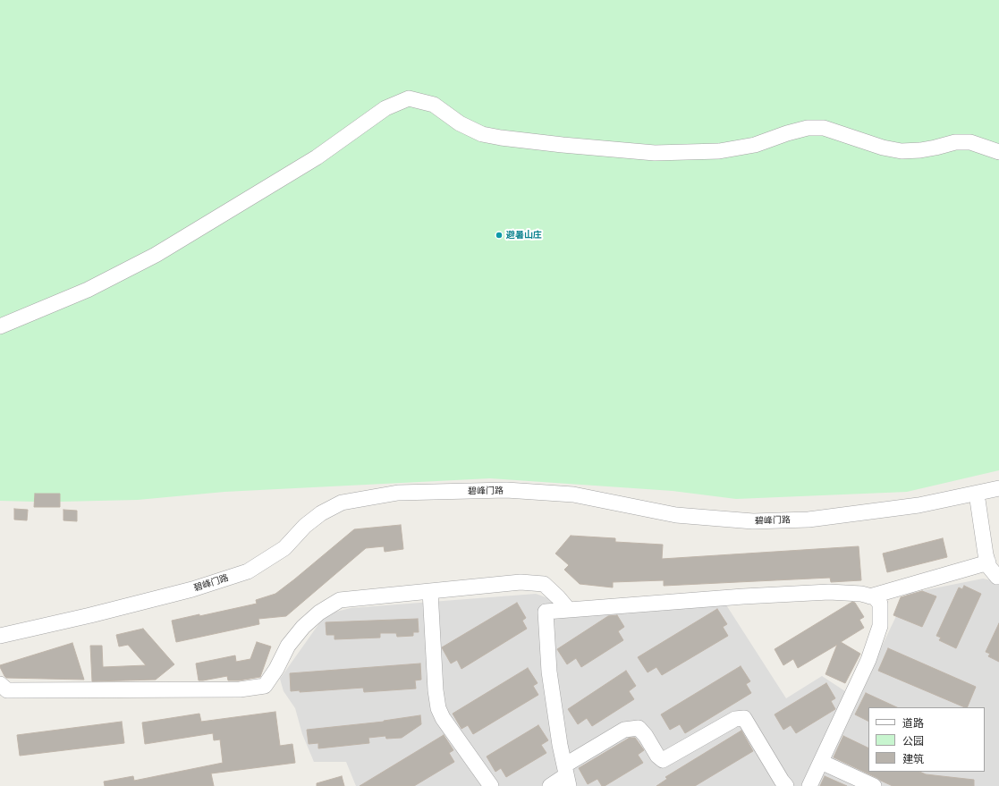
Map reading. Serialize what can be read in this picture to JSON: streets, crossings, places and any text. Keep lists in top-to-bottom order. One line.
{"streets":{"street":["碧峰门路"]},"places":["避暑山庄"],"legend":["道路","公园","建筑"]}
